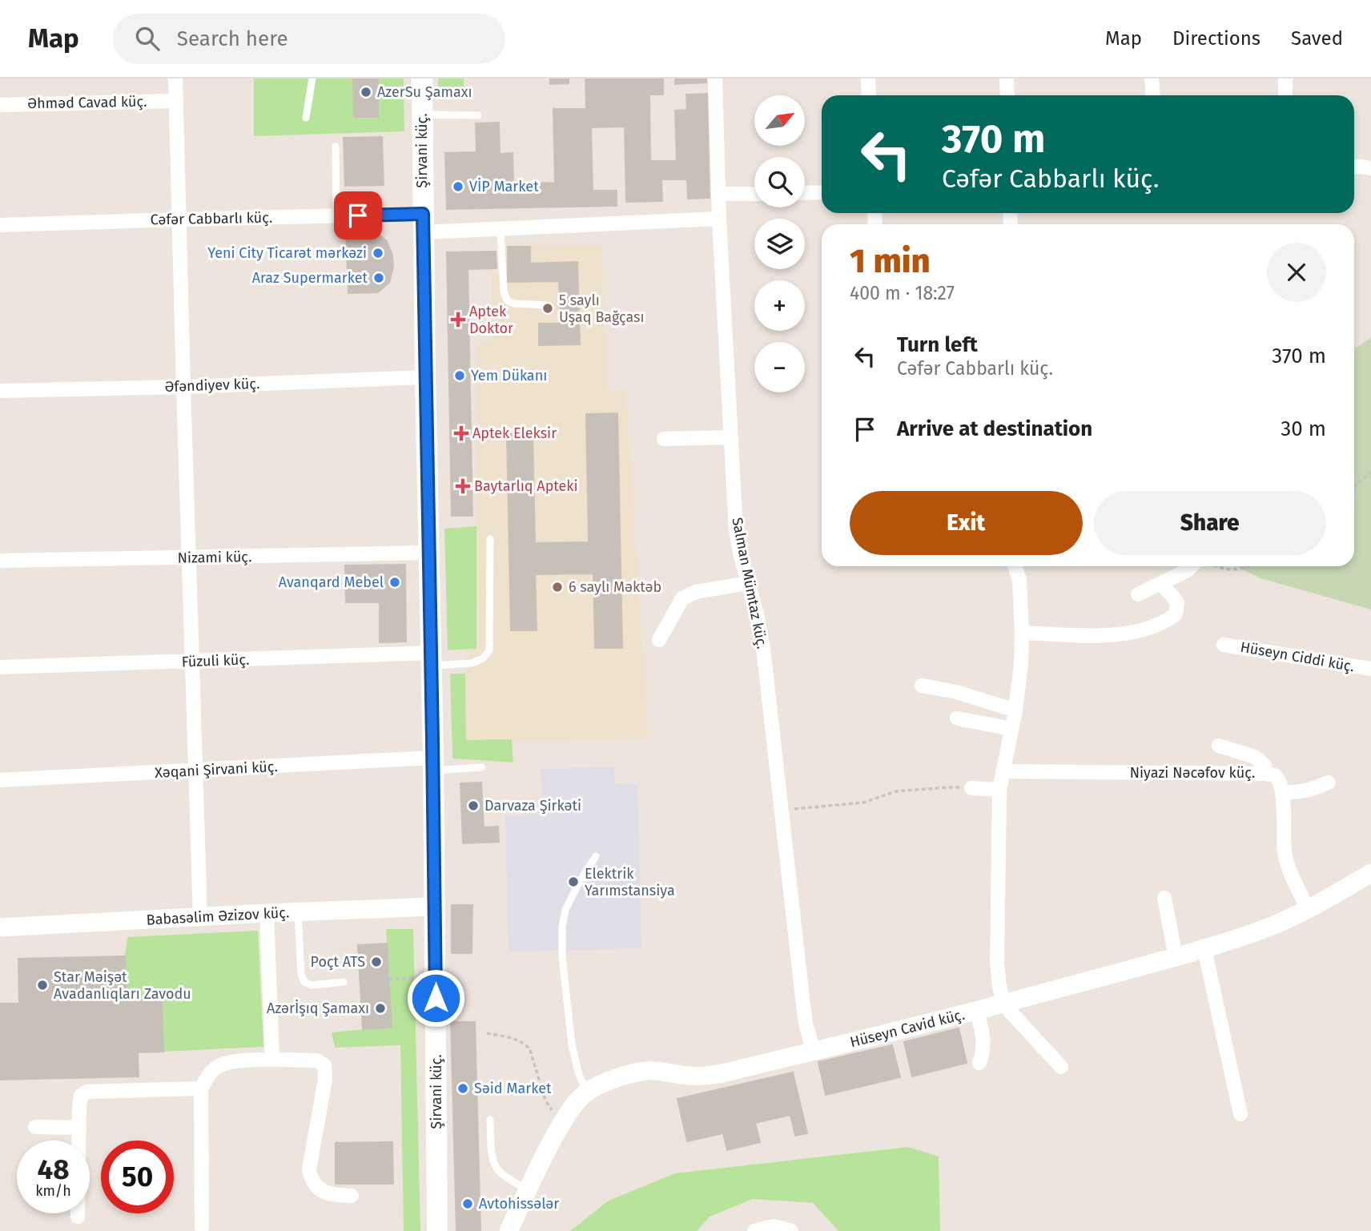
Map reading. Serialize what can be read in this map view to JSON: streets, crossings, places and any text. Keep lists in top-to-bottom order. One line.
{"streets":{"main road":["Şirvani küç."],"street":["Əhməd Cavad küç.","Cəfər Cabbarlı küç.","Əfəndiyev küç.","Nizami küç.","Salman Mümtaz küç.","Hüseyn Ciddi küç.","Füzuli küç.","Xəqani Şirvani küç.","Niyazi Nəcəfov küç.","Babasəlim Əzizov küç.","Hüseyn Cavid küç."]},"crossings":[["Şirvani küç.","Cəfər Cabbarlı küç."],["Şirvani küç.","Əfəndiyev küç."],["Şirvani küç.","Nizami küç."],["Şirvani küç.","Füzuli küç."],["Şirvani küç.","Xəqani Şirvani küç."],["Şirvani küç.","Babasəlim Əzizov küç."],["Cəfər Cabbarlı küç.","Salman Mümtaz küç."],["Salman Mümtaz küç.","Hüseyn Cavid küç."]],"places":{"other":["AzerSu Şamaxı","VİP Market","Yeni City Ticarət mərkəzi","Araz Supermarket","5 saylı Uşaq Bağçası","Yem Dükanı","Avanqard Mebel","6 saylı Məktəb","Darvaza Şirkəti","Elektrik Yarımstansiya","Poçt ATS","Star Məişət Avadanlıqları Zavodu","Azərİşıq Şamaxı","Səid Market","Avtohissələr"],"health":["Aptek Doktor","Aptek Eleksir","Baytarlıq Apteki"]},"north":"top right","page":{"header":"Map","search":"Search here","nav":["Map","Directions","Saved"],"map_buttons":["+","−"],"turn":["370 m","Cəfər Cabbarlı küç."],"heading":["1 min","400 m · 18:27"],"list":[{"name":"Turn left","note":"Cəfər Cabbarlı küç.","value":"370 m"},{"name":"Arrive at destination","value":"30 m"}],"buttons":["Exit","Share"],"speed":"48 km/h","limit":"50"}}
